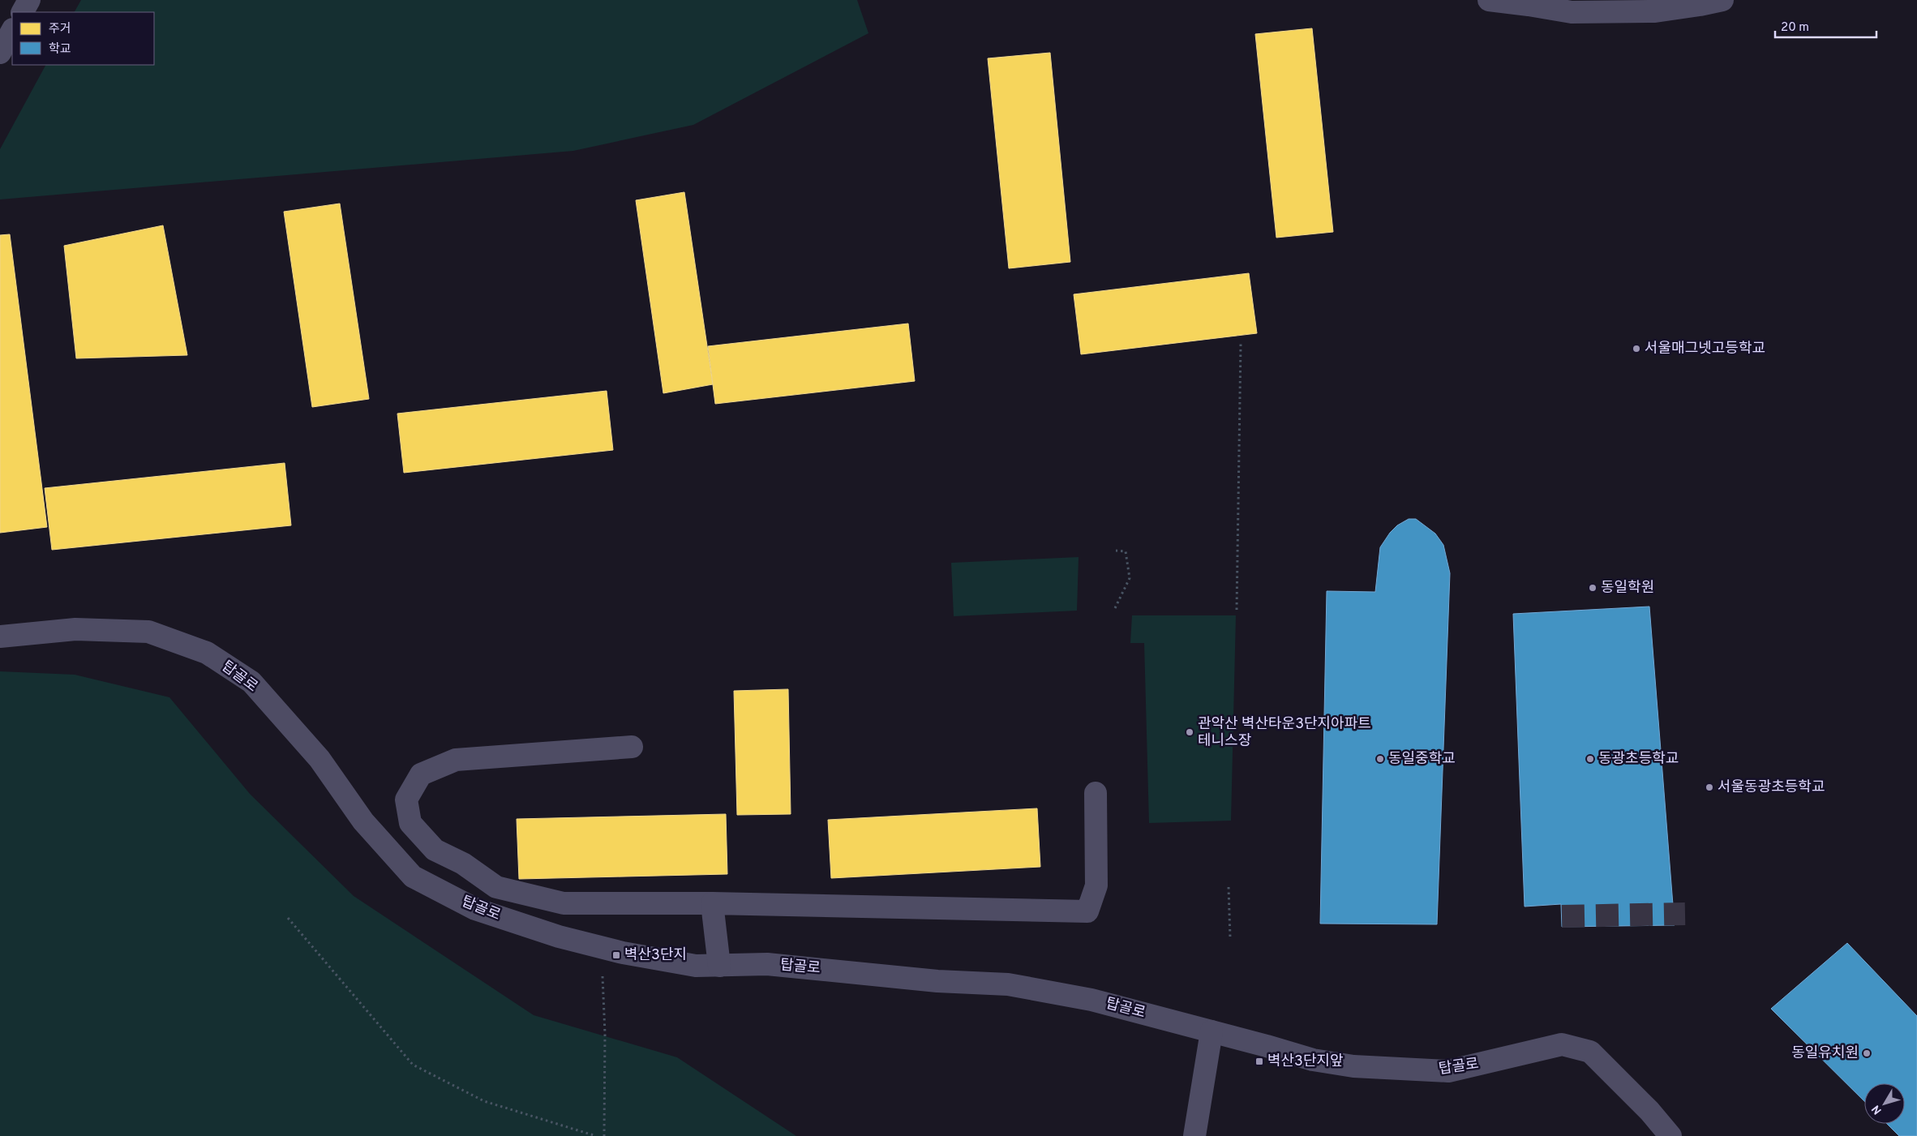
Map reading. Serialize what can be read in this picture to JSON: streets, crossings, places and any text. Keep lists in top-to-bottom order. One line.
{"streets":{"street":["탑골로"]},"places":{"other":["서울매그넷고등학교","동일학원","관악산 벽산타운3단지아파트 테니스장","동일중학교","동광초등학교","서울동광초등학교","동일유치원"],"transit":["벽산3단지","벽산3단지앞"]},"legend":["주거","학교"],"scale_bar":"20 m","north":"bottom left"}
